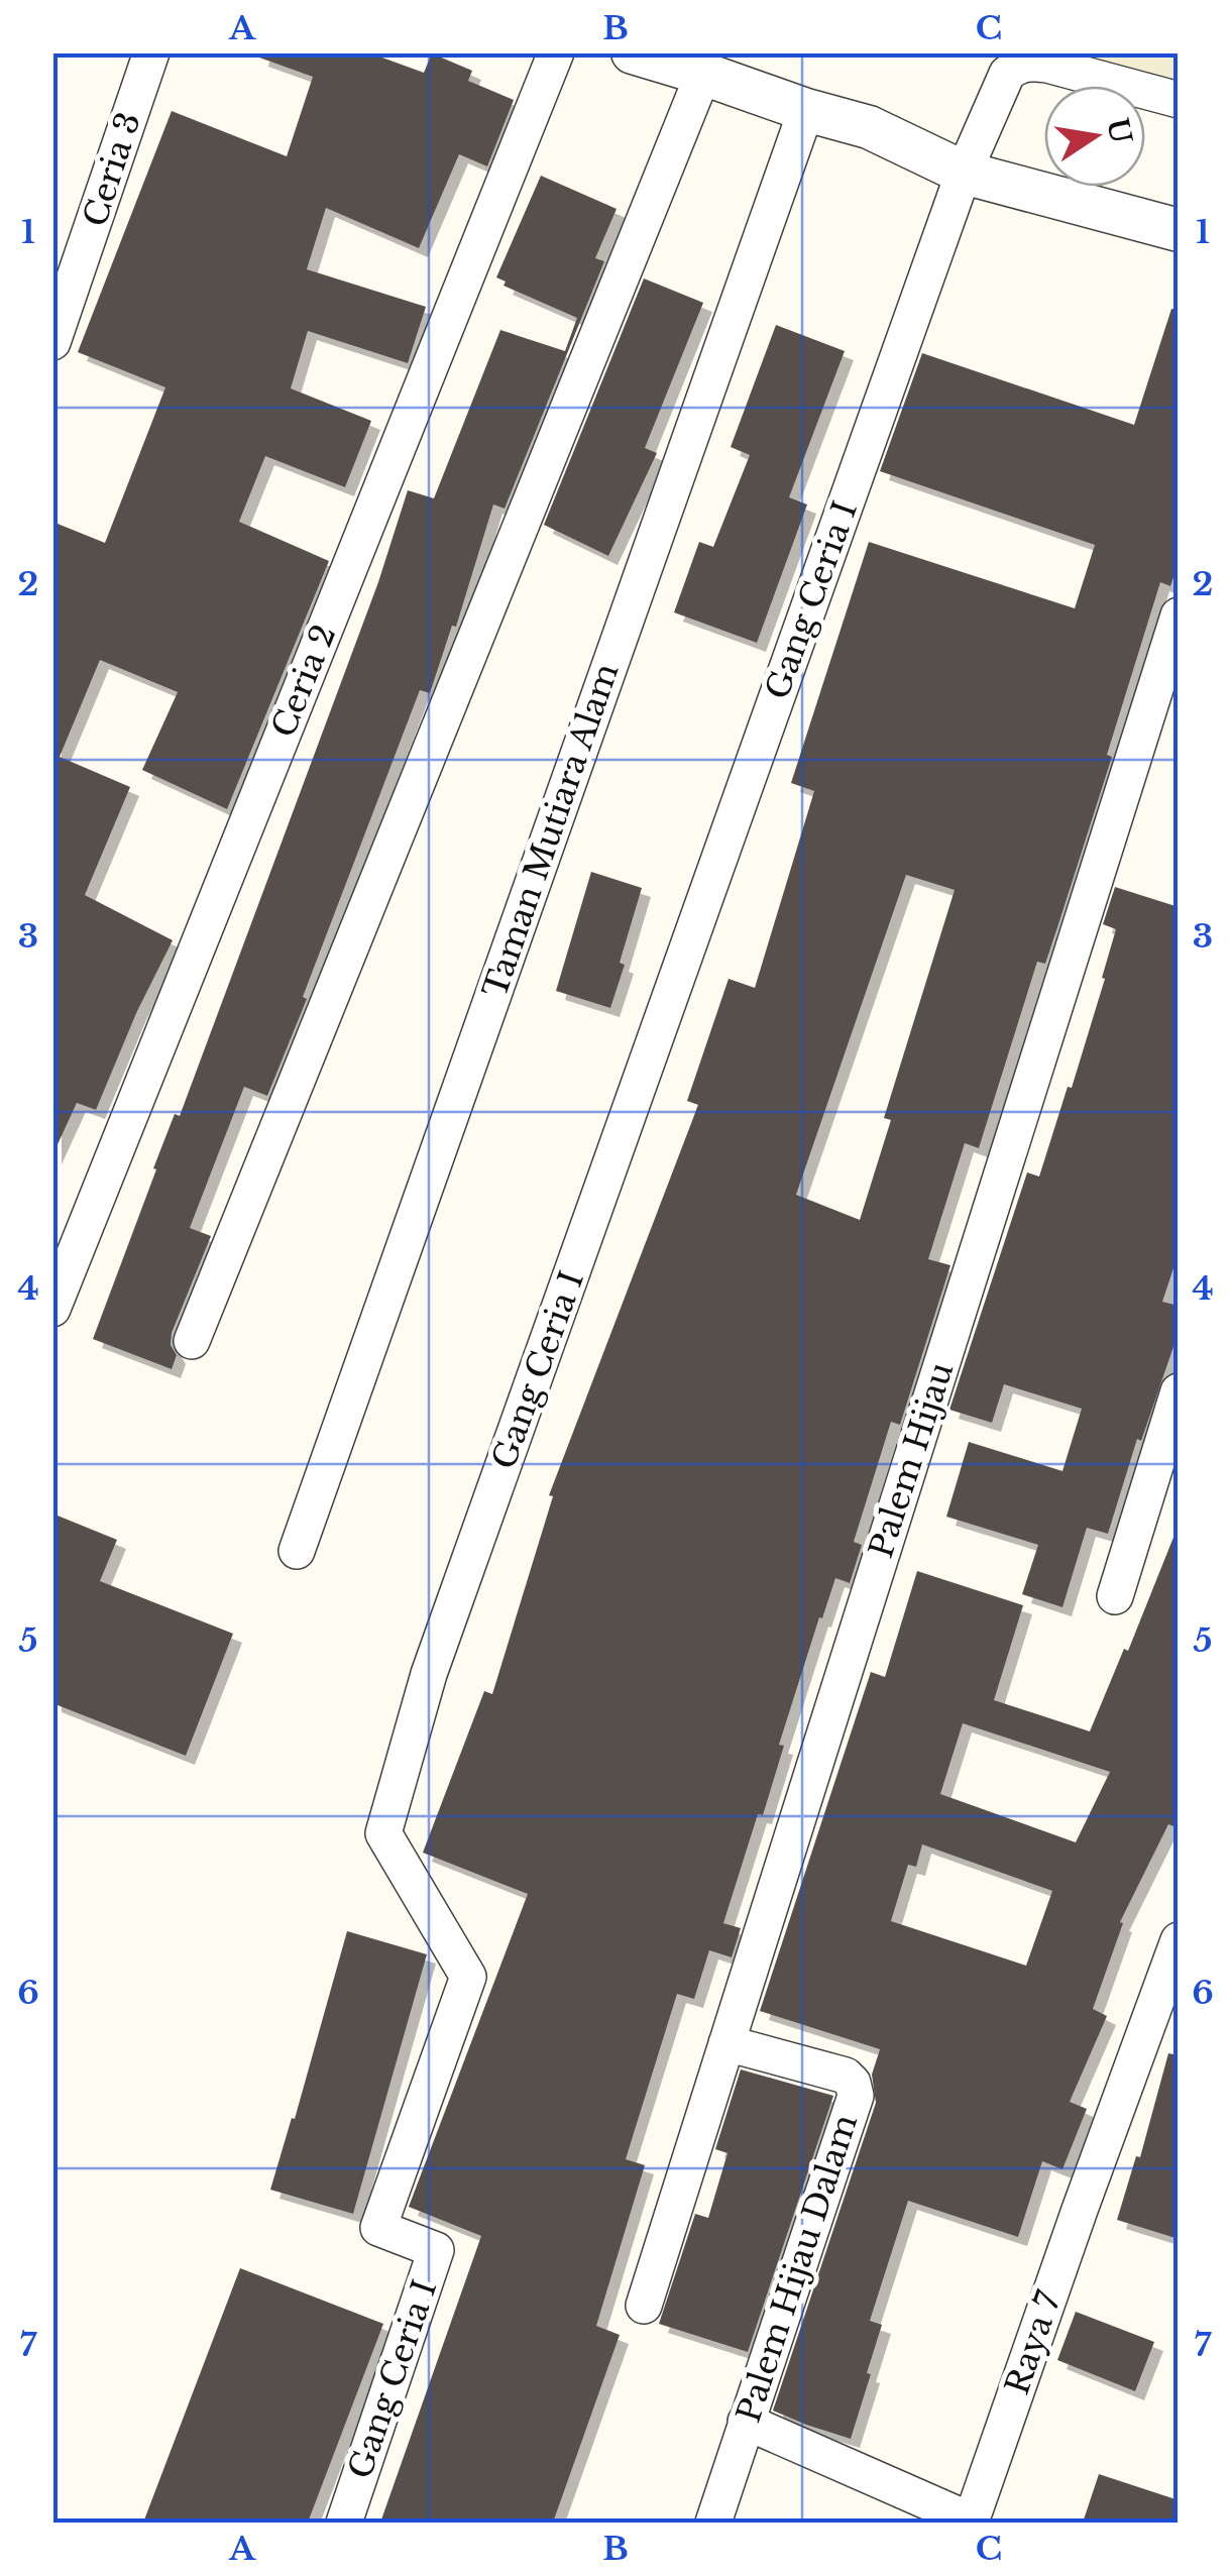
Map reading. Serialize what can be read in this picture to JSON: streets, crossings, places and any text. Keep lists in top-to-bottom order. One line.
{"streets":{"street":["Ceria 3","Gang Ceria I","Ceria 2","Taman Mutiara Alam","Palem Hijau","Palem Hijau Dalam","Raya 7"]},"crossings":[["Palem Hijau","Palem Hijau Dalam"],["Palem Hijau Dalam","Raya 7"]],"north":"right","grid":{"columns":["A","B","C"],"rows":["1","2","3","4","5","6","7"]}}
